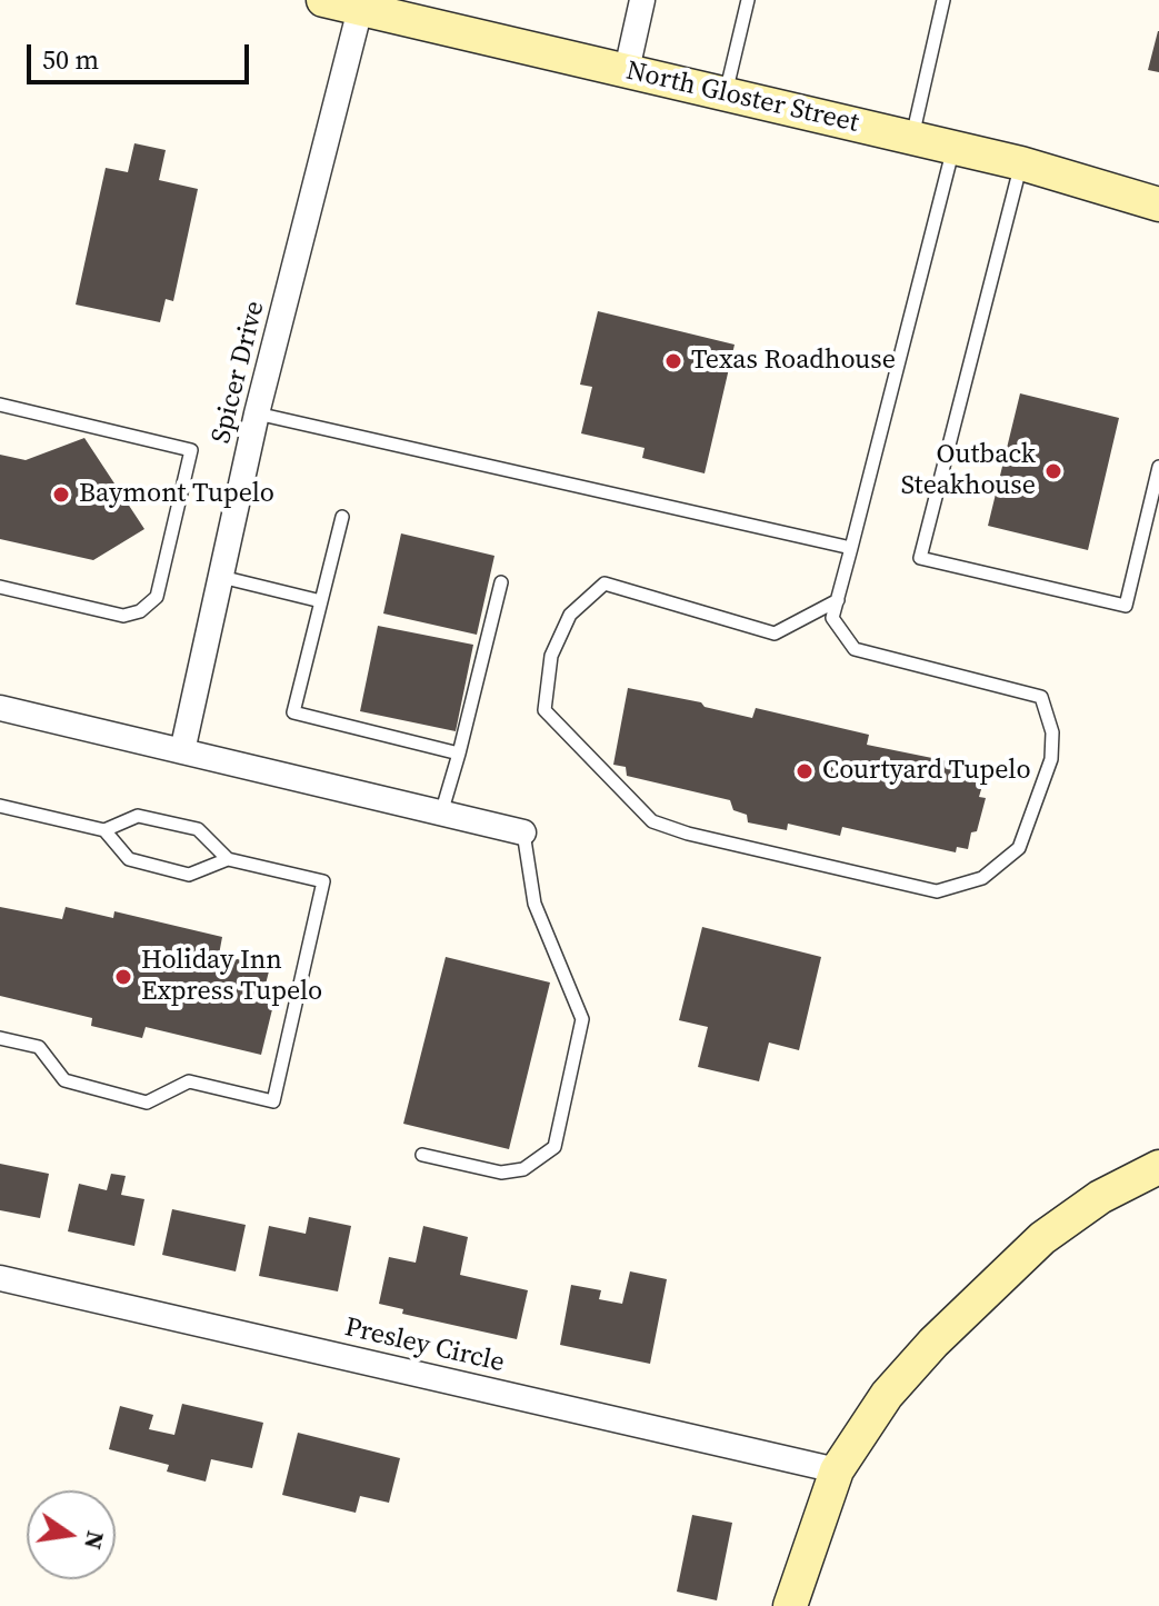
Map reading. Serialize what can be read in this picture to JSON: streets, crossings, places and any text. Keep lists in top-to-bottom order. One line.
{"streets":{"main road":["North Gloster Street"],"street":["Spicer Drive","Presley Circle"]},"crossings":[["North Gloster Street","Spicer Drive"]],"places":["Texas Roadhouse","Outback Steakhouse","Baymont Tupelo","Courtyard Tupelo","Holiday Inn Express Tupelo"],"scale_bar":"50 m","north":"right"}
